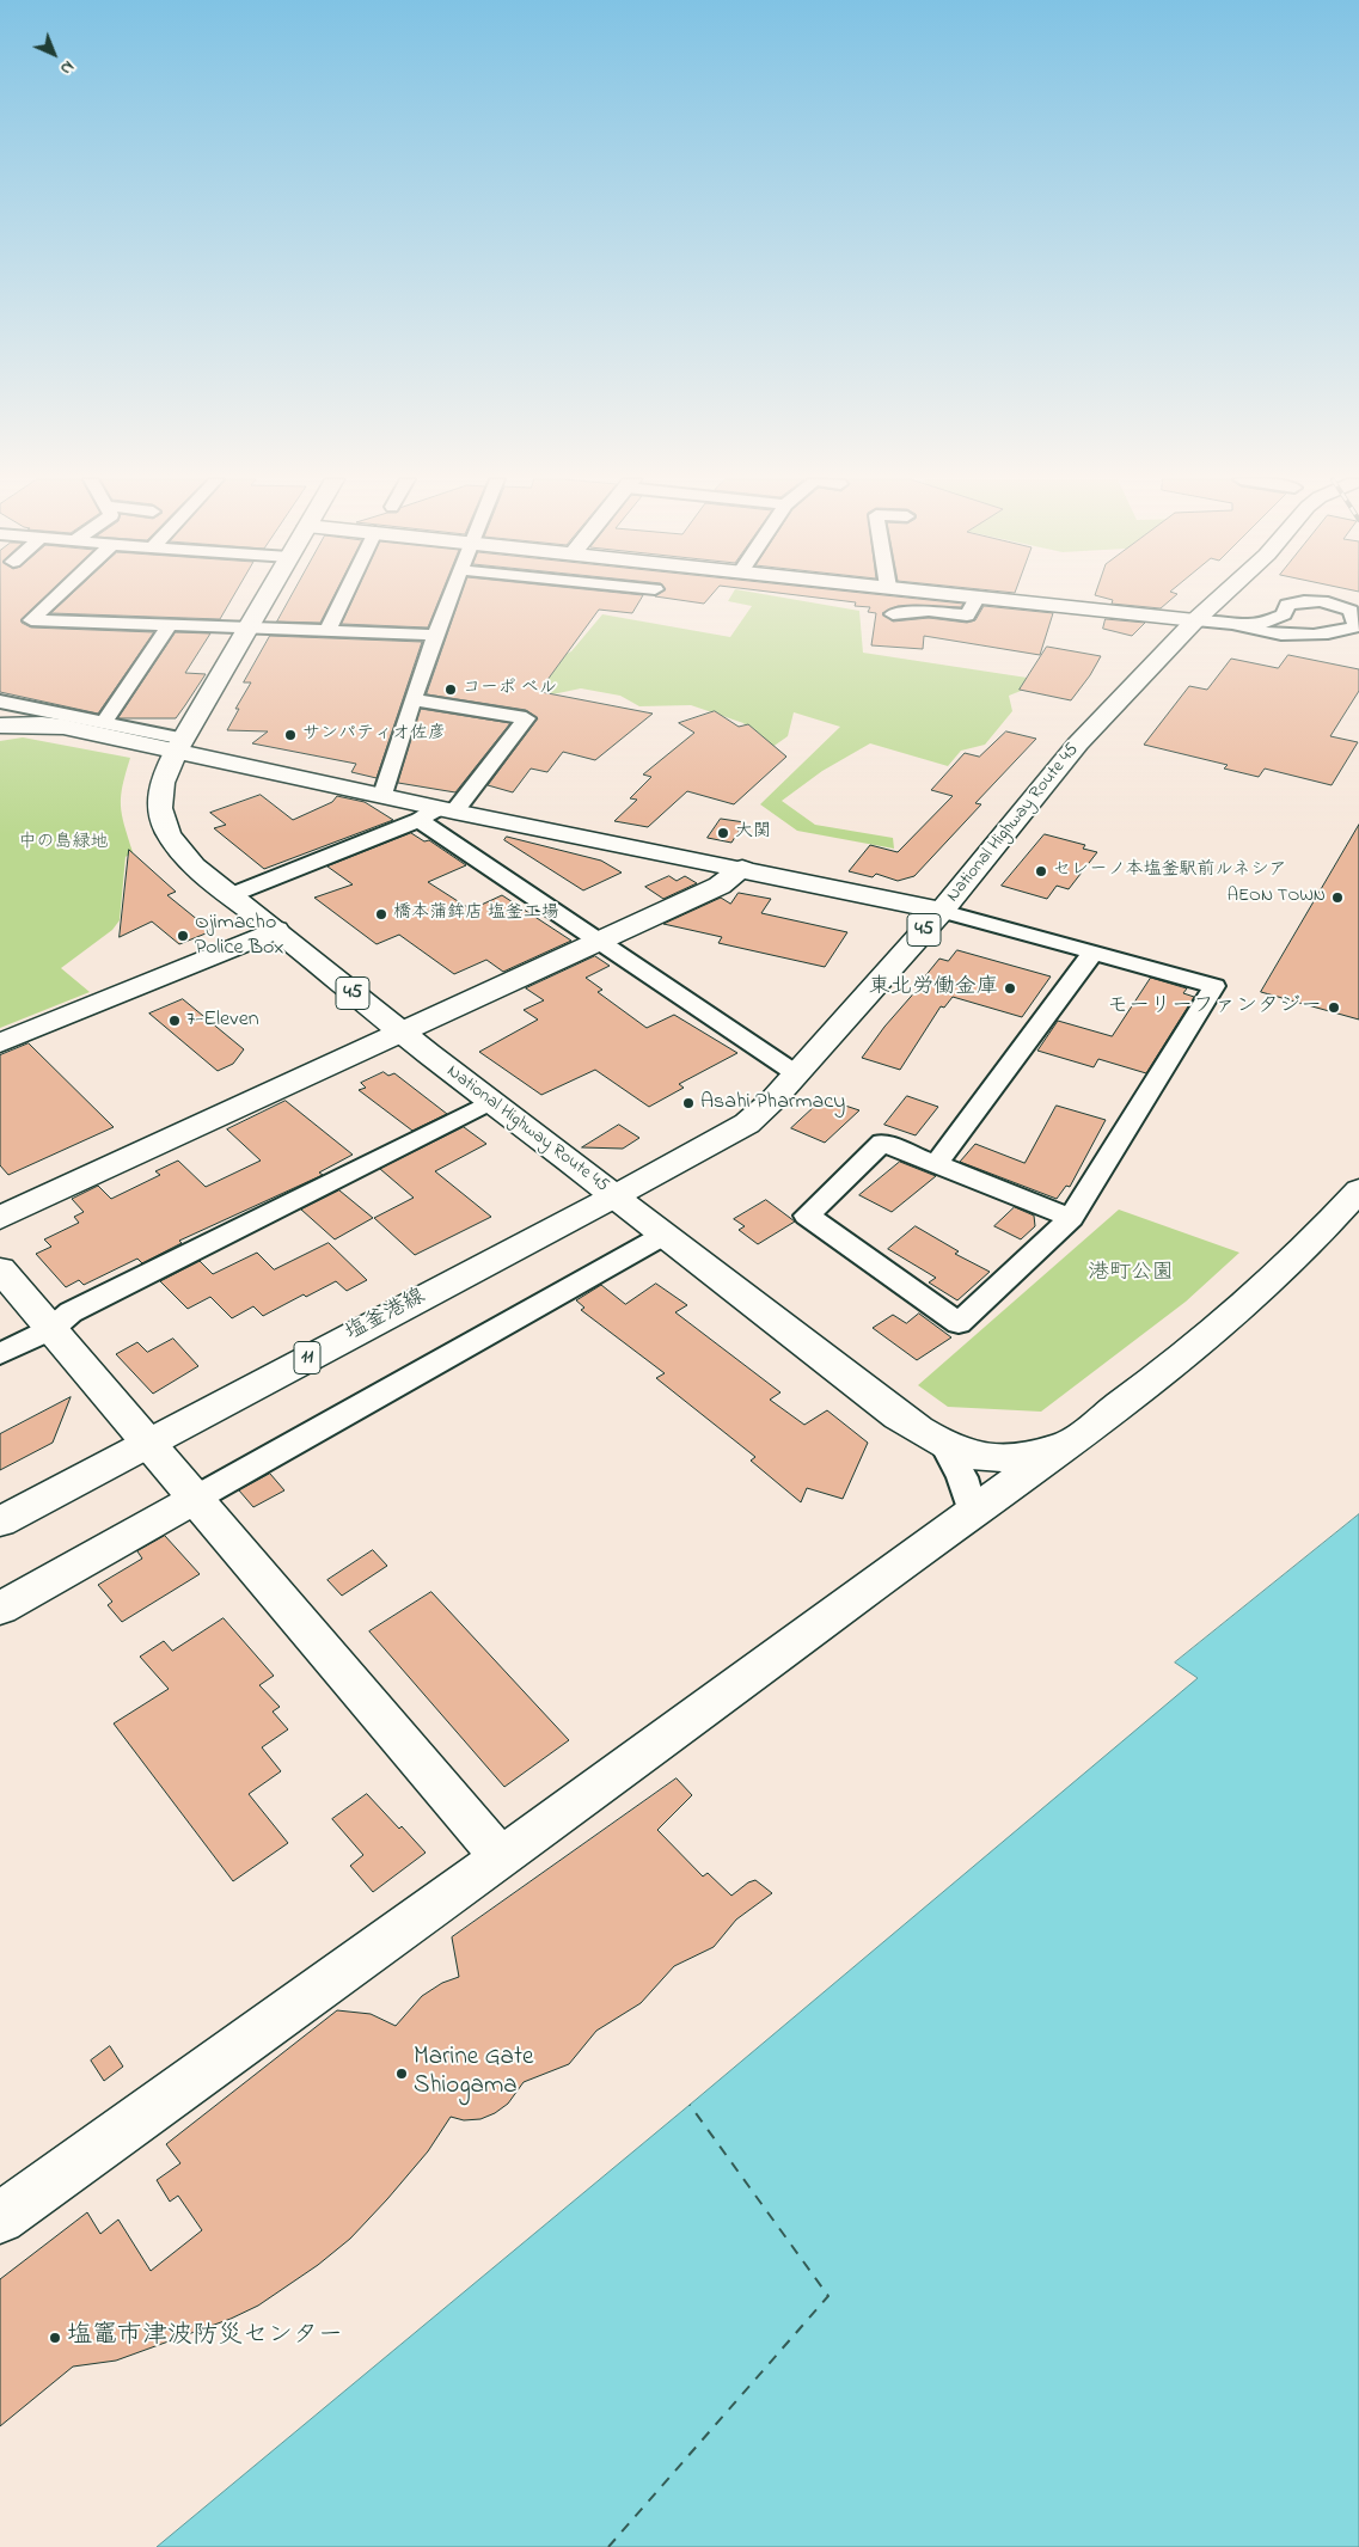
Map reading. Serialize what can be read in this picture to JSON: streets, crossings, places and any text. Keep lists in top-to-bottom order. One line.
{"streets":{"main road":["National Highway Route 45","45","塩釜港線","11"]},"crossings":[["National Highway Route 45","塩釜港線"]],"parks":["中の島緑地","港町公園"],"places":["コーポ ベル","サンパティオ佐彦","大関","セレーノ本塩釜駅前ルネシア","AEON TOWN","橋本蒲鉾店 塩釜工場","Ojimacho Police Box","東北労働金庫","モーリーファンタジー","7-Eleven","Asahi Pharmacy","Marine Gate Shiogama","塩竈市津波防災センター"],"north":"bottom right"}
